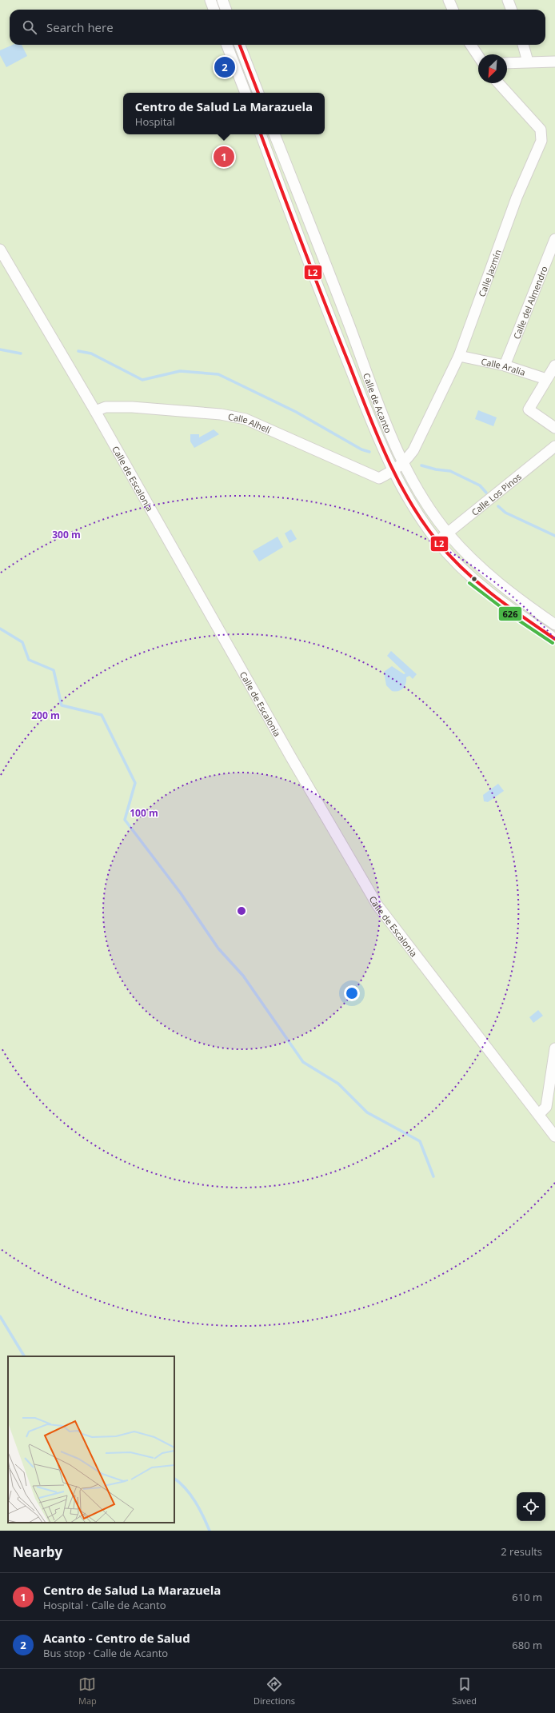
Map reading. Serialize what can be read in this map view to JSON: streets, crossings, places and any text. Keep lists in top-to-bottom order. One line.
{"streets":{"street":["Calle Jazmín","Calle del Almendro","Calle Aralia","Calle de Acanto","Calle Alhelí","Calle de Escalonia","Calle Los Pinos"]},"crossings":[["Calle Jazmín","Calle Aralia"],["Calle Jazmín","Calle de Acanto"],["Calle Jazmín","Calle Alhelí"],["Calle del Almendro","Calle Aralia"],["Calle de Acanto","Calle Alhelí"],["Calle de Acanto","Calle Los Pinos"],["Calle Alhelí","Calle de Escalonia"]],"lines":["transit line L2","transit line 626"],"north":"bottom left","page":{"search":"Search here","pins":["2","1"],"popup":["Centro de Salud La Marazuela","Hospital"],"heading":["Nearby","2 results"],"list":[{"mark":"1","name":"Centro de Salud La Marazuela","note":"Hospital · Calle de Acanto","value":"610 m"},{"mark":"2","name":"Acanto - Centro de Salud","note":"Bus stop · Calle de Acanto","value":"680 m"}],"nav":["Map","Directions","Saved"]},"rings":["300 m","200 m","100 m"]}
